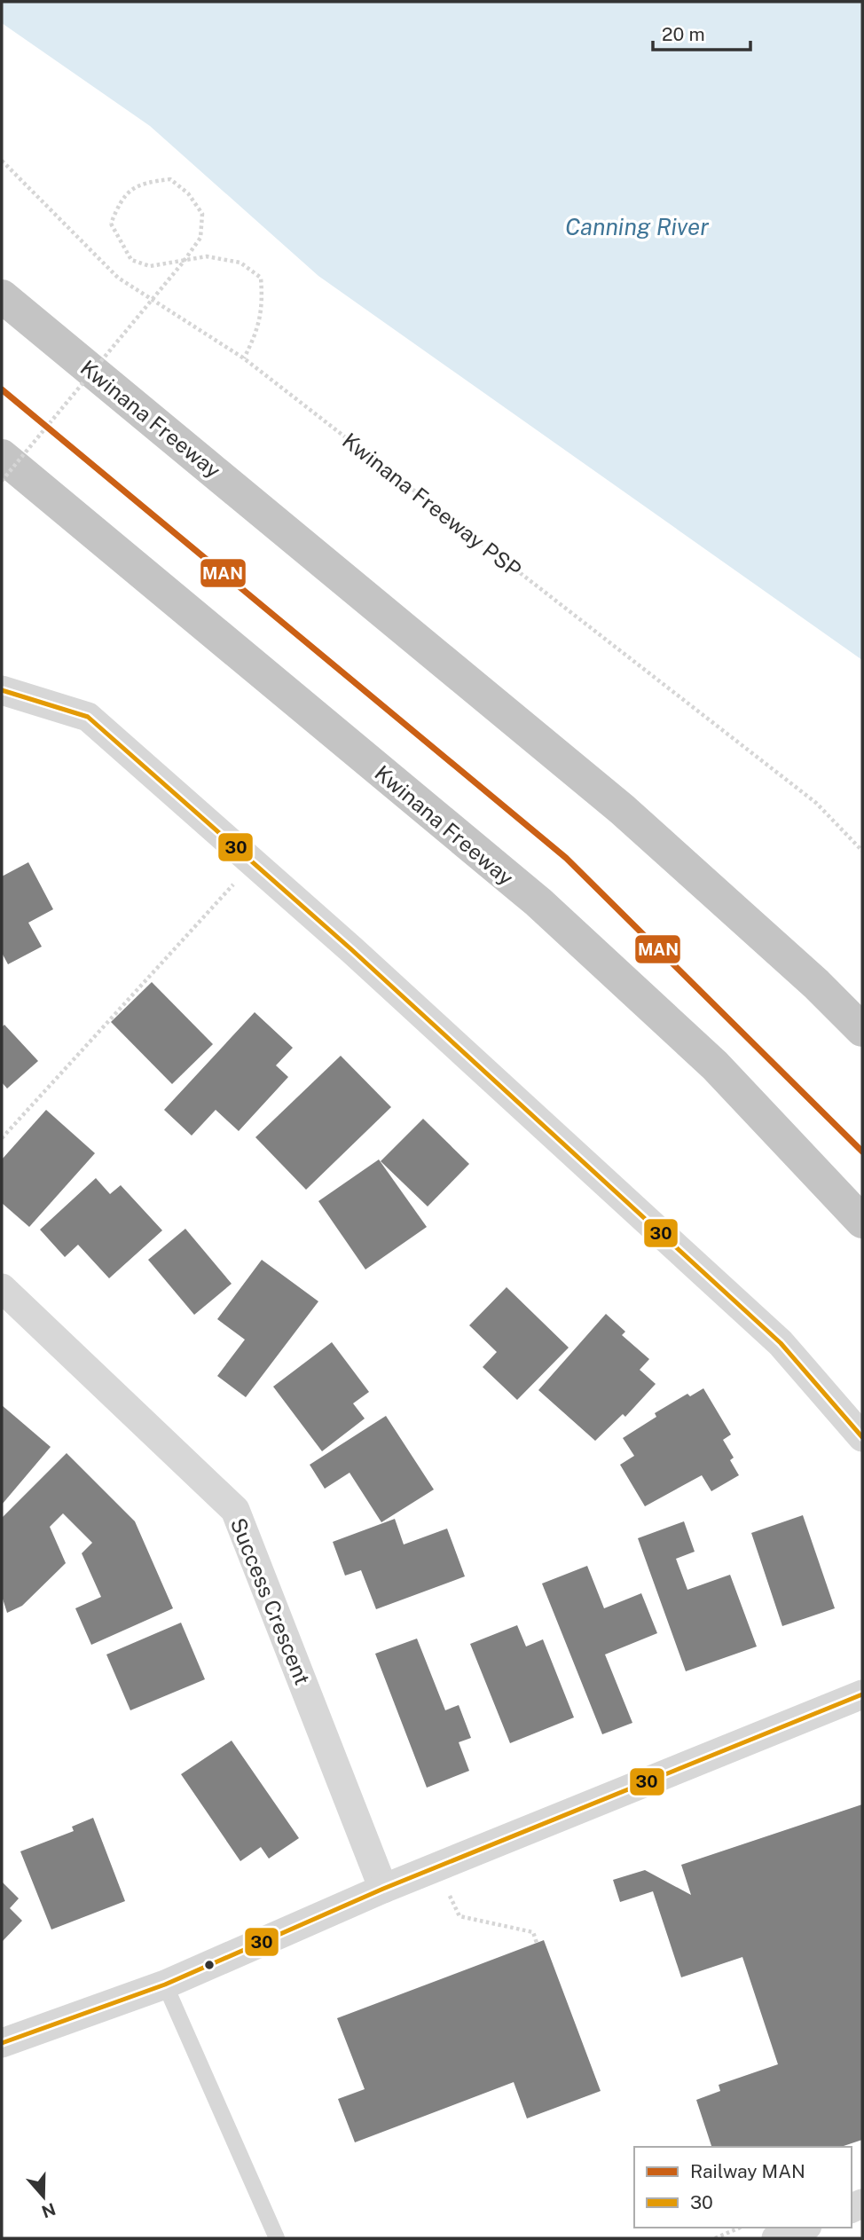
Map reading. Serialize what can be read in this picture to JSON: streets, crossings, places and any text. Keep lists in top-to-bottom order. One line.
{"streets":{"highway":["Kwinana Freeway"],"street":["Success Crescent"],"path":["Kwinana Freeway PSP"]},"water":["Canning River"],"lines":["rail line MAN","transit line 30"],"legend":["Railway MAN","30"],"scale_bar":"20 m","north":"bottom"}
